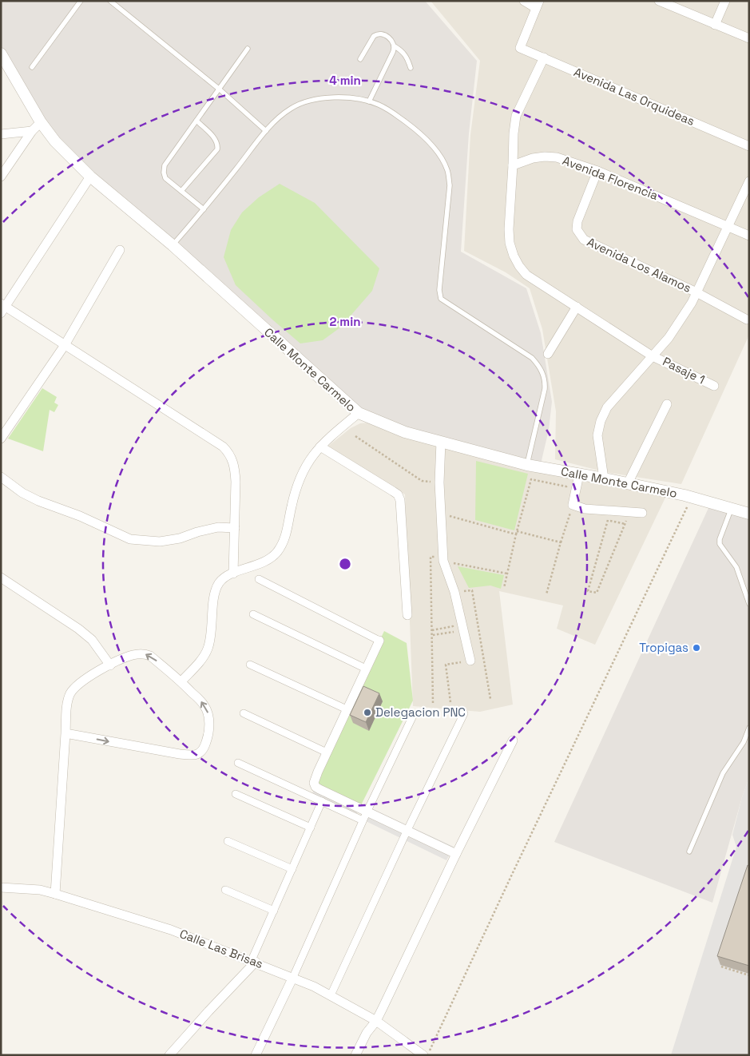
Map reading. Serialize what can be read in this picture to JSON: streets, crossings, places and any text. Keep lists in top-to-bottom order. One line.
{"streets":{"street":["Avenida Las Orquideas","Avenida Florencia","Avenida Los Alamos","Calle Monte Carmelo","Pasaje 1","Calle Las Brisas"]},"crossings":[["Avenida Florencia","Avenida Los Alamos"]],"places":["Tropigas","Delegacion PNC"],"rings":["4 min","2 min"]}
